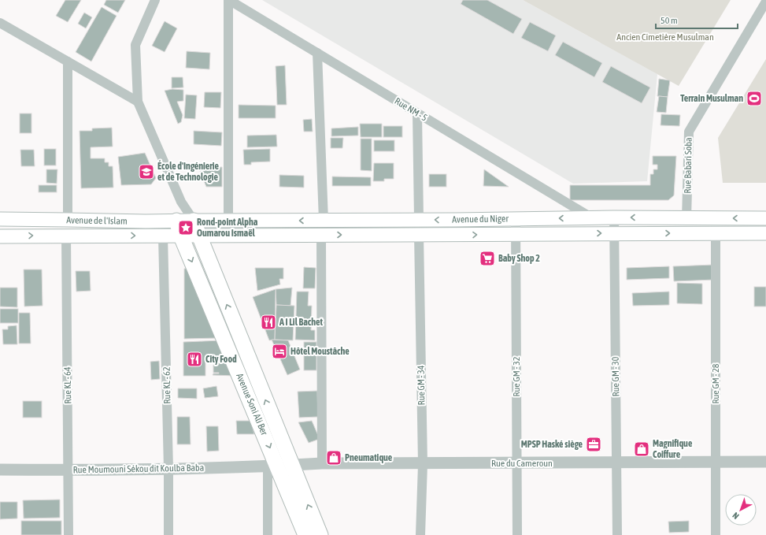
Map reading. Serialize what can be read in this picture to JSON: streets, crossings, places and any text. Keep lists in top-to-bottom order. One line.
{"streets":{"main road":["Avenue du Niger","Avenue de l'Islam","Avenue Soni Ali Ber"],"street":["Rue NM - 5","Rue Babari Soba","Rue GM - 32","Rue GM - 30","Rue GM - 28","Rue KL - 64","Rue KL - 62","Rue GM - 34","Rue du Cameroun","Rue Moumouni Sékou dit Koulba Baba"]},"crossings":[["Rue NM - 5","Avenue du Niger"],["Rue Babari Soba","Avenue du Niger"],["Avenue du Niger","Avenue de l'Islam"],["Avenue du Niger","Rue GM - 32"],["Avenue du Niger","Rue GM - 30"],["Avenue du Niger","Rue GM - 28"],["Avenue du Niger","Rue GM - 34"],["Avenue du Niger","Avenue Soni Ali Ber"],["Avenue de l'Islam","Rue KL - 64"],["Avenue de l'Islam","Rue KL - 62"],["Avenue de l'Islam","Avenue Soni Ali Ber"],["Rue GM - 32","Rue du Cameroun"],["Rue GM - 30","Rue du Cameroun"],["Rue GM - 28","Rue du Cameroun"],["Rue KL - 64","Rue Moumouni Sékou dit Koulba Baba"],["Rue KL - 62","Rue Moumouni Sékou dit Koulba Baba"],["Rue GM - 34","Rue du Cameroun"],["Avenue Soni Ali Ber","Rue du Cameroun"],["Avenue Soni Ali Ber","Rue Moumouni Sékou dit Koulba Baba"],["Rue du Cameroun","Rue Moumouni Sékou dit Koulba Baba"]],"parks":["Ancien Cimetière Musulman"],"places":{"sports":["Terrain Musulman"],"school or university":["École d'Ingénierie et de Technologie"],"place":["Rond-point Alpha Oumarou Ismaël"],"supermarket":["Baby Shop 2"],"restaurant":["A I Lil Bachet","City Food"],"hotel":["Hôtel Moustâche"],"office":["MPSP Haské siège"],"shop":["Magnifique Coiffure","Pneumatique"]},"scale_bar":"50 m","north":"bottom left"}
